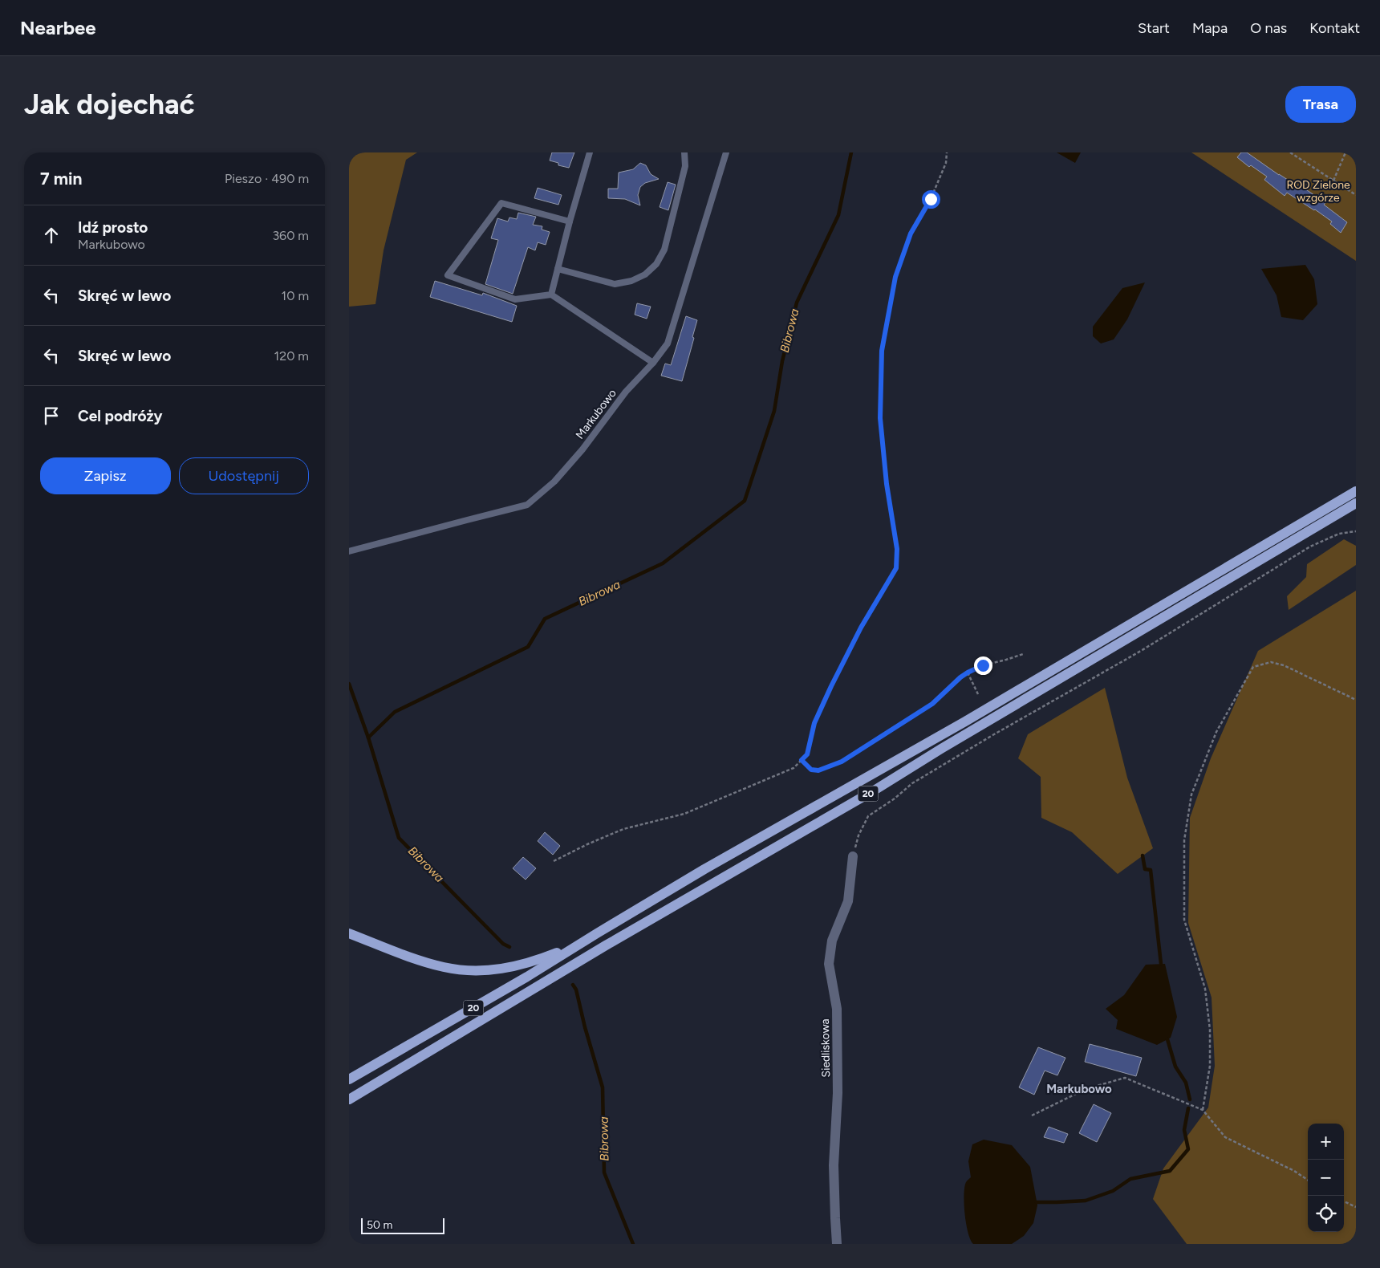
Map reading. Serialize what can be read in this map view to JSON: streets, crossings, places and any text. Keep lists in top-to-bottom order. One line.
{"streets":{"main road":["20"],"street":["Siedliskowa"],"lane":["Markubowo"]},"districts":["Markubowo"],"water":["Bibrowa"],"parks":["ROD Zielone wzgórze"],"scale_bar":"50 m","page":{"header":"Nearbee","nav":["Start","Mapa","O nas","Kontakt"],"buttons":["Trasa",["Zapisz","Udostępnij"]],"title":"Jak dojechać","heading":["7 min","Pieszo · 490 m"],"list":[["Idź prosto","Markubowo","360 m"],["Skręć w lewo","10 m"],["Skręć w lewo","120 m"],"Cel podróży"],"map_buttons":["+","−"],"scale":"50 m"}}
